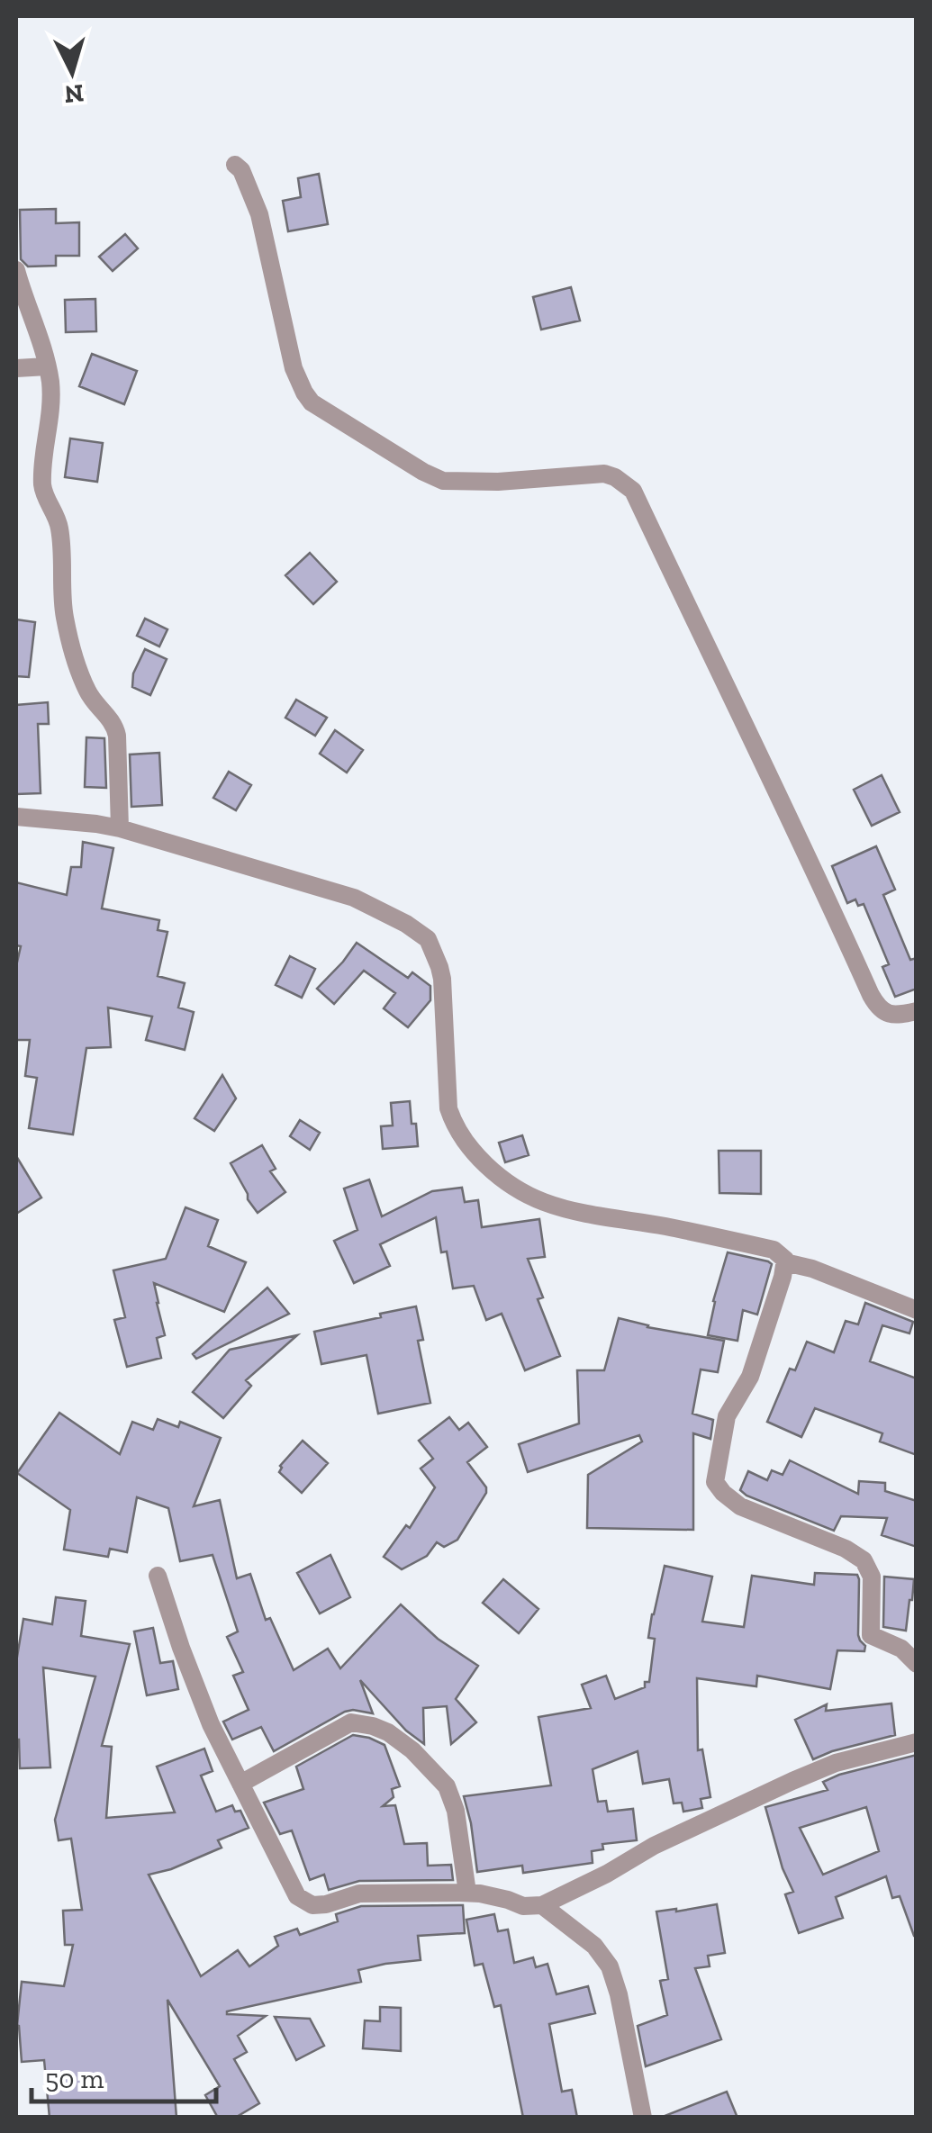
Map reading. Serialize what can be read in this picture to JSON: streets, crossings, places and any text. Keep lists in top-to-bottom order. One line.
{"scale_bar":"50 m","north":"bottom"}
